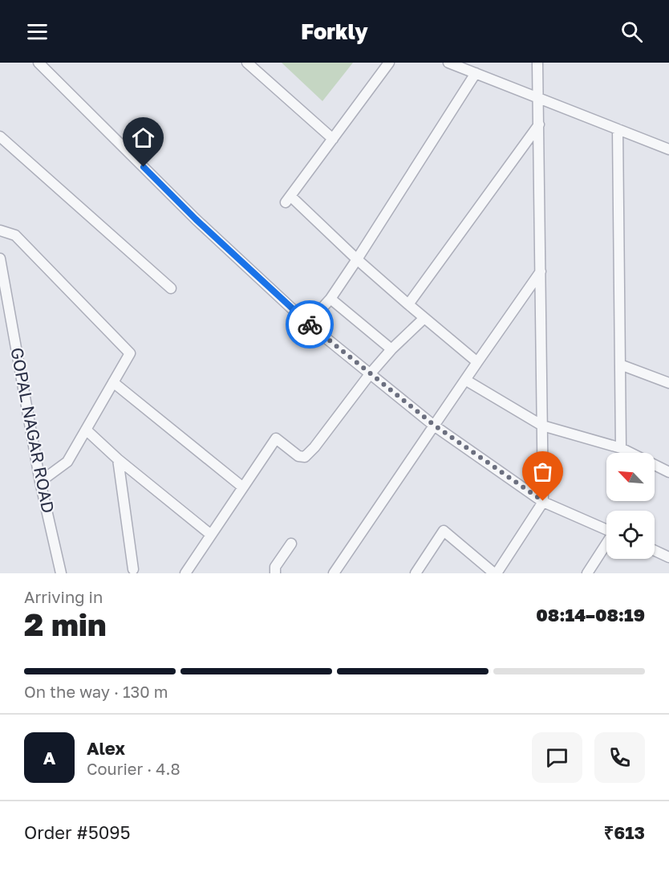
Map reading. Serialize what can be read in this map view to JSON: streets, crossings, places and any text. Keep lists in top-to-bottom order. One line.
{"streets":{"street":["GOPAL NAGAR ROAD"]},"north":"top left","page":{"header":"Forkly","heading":["2 min","Arriving in","08:14–08:19"],"panel":["Alex","Courier · 4.8","Order #5095","₹613"],"bar":"On the way · 130 m","round":"A"}}
